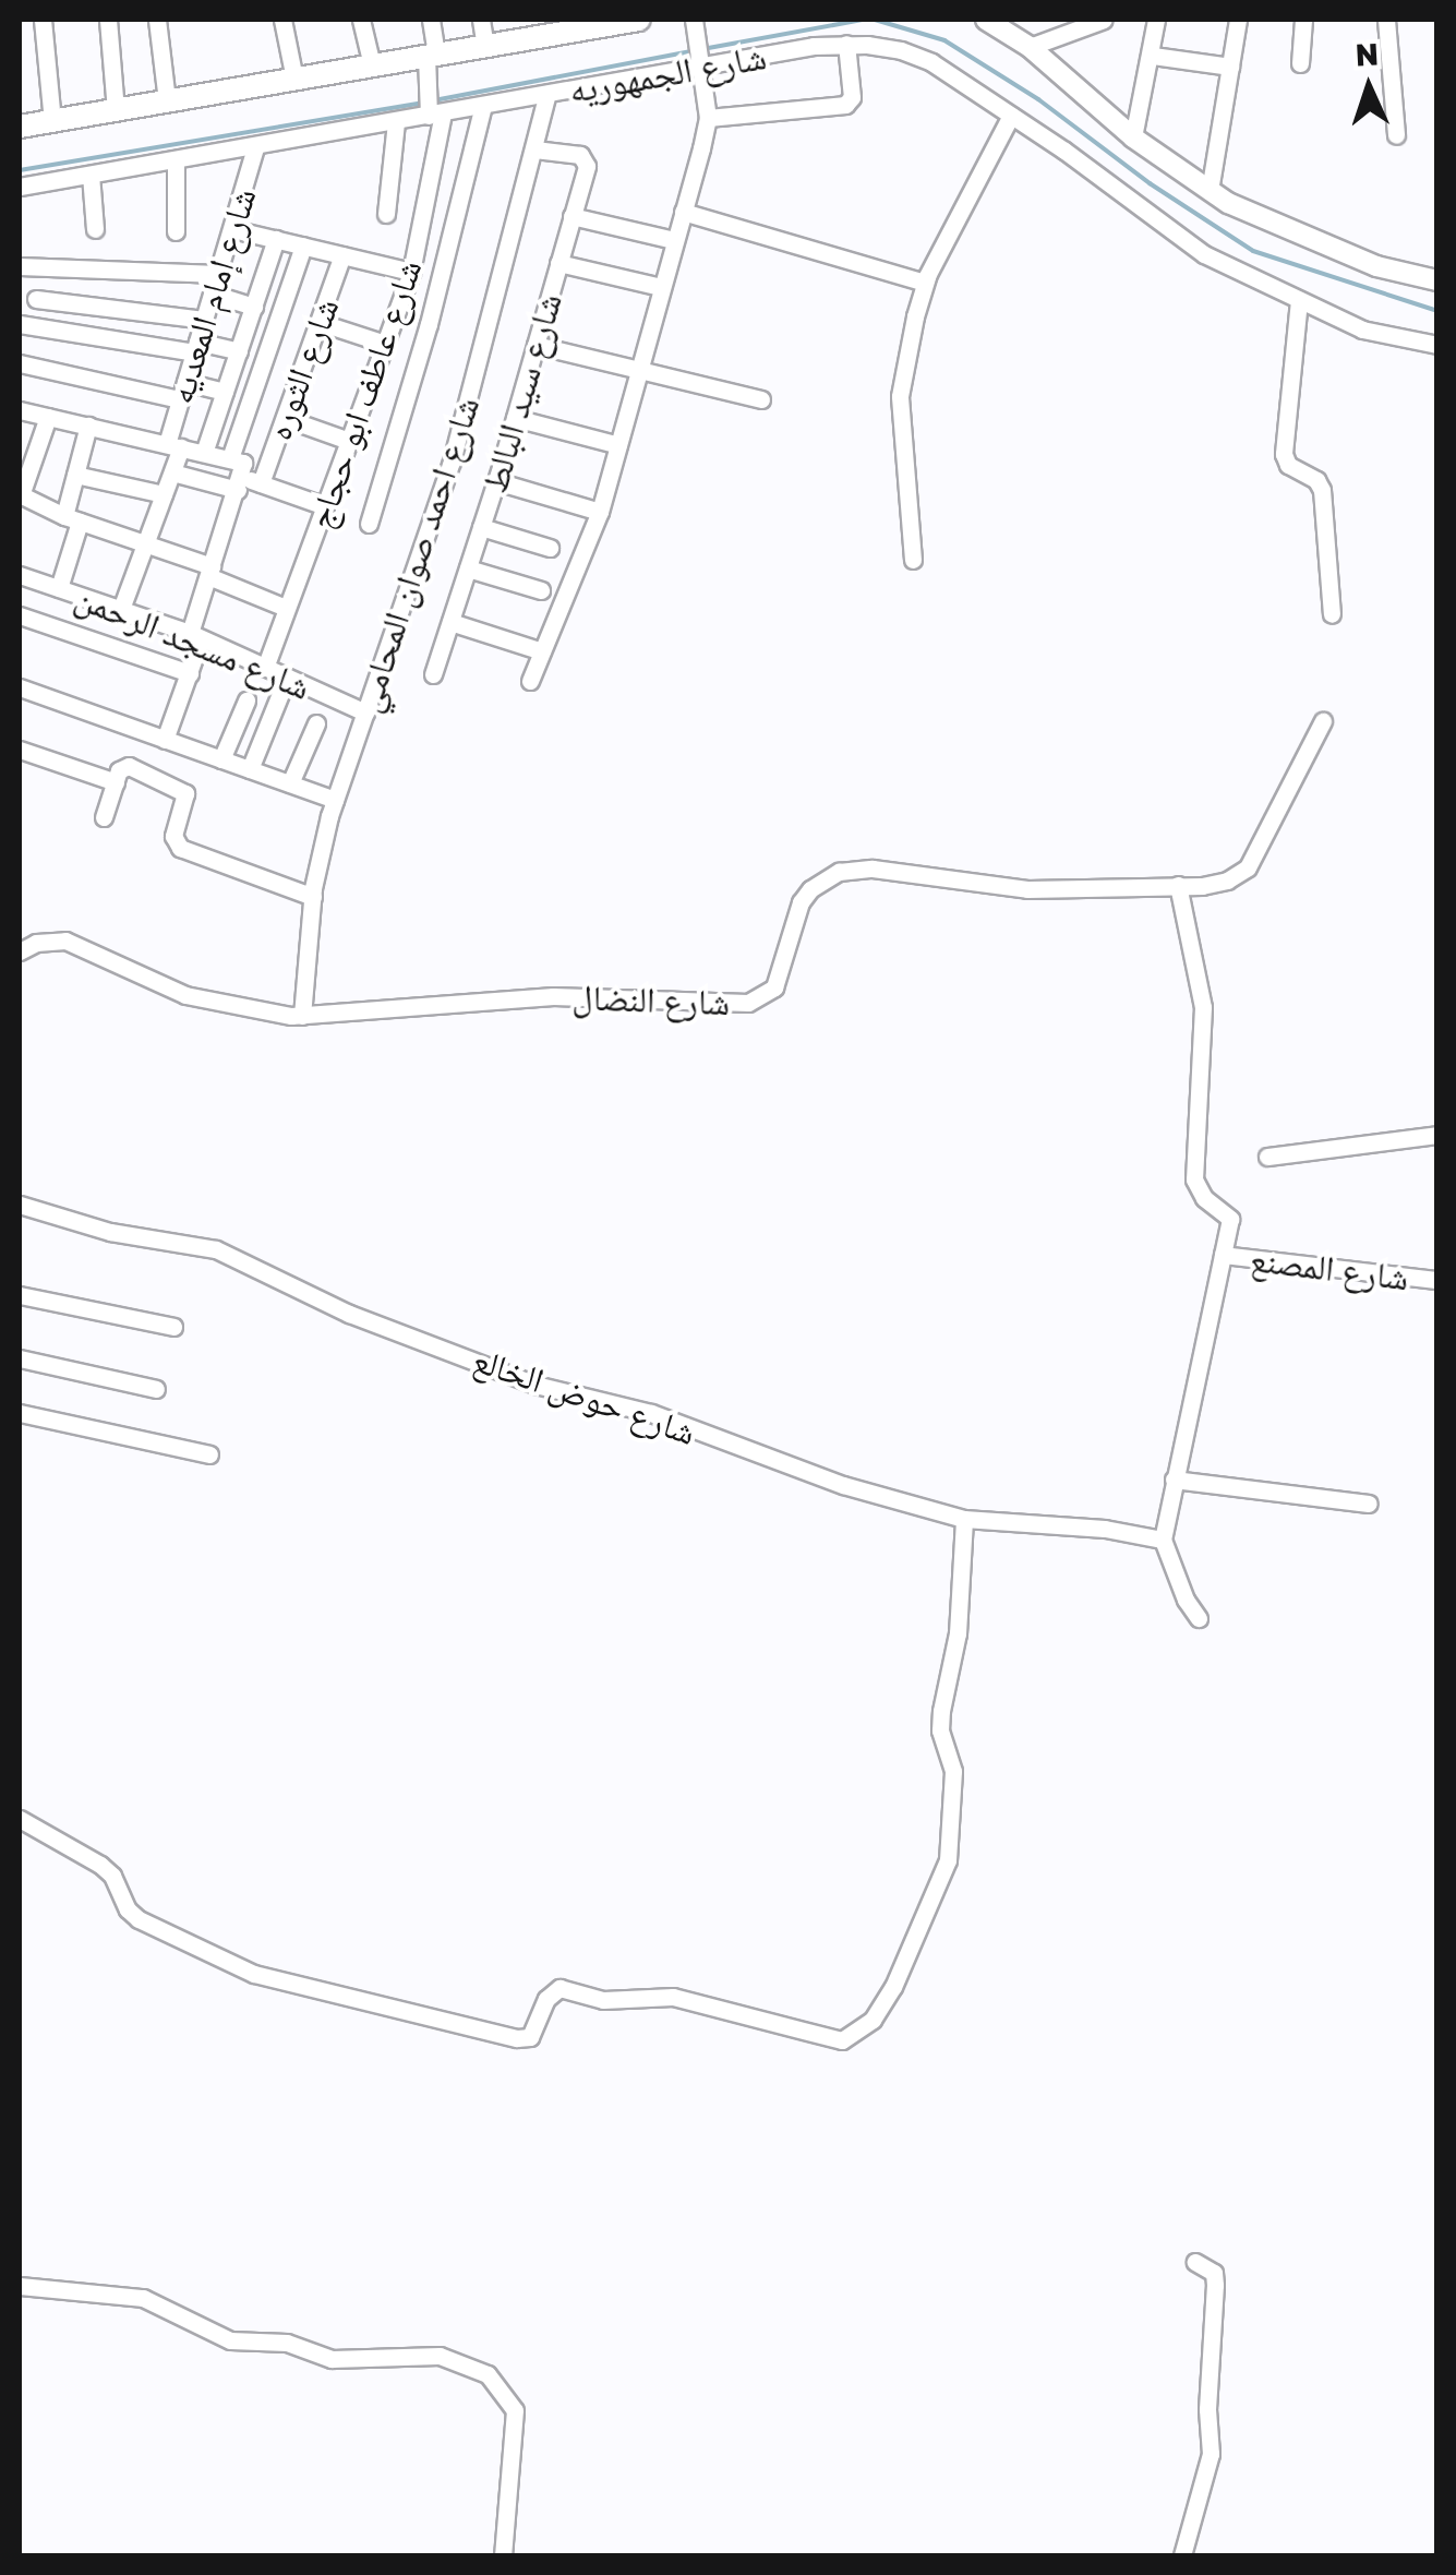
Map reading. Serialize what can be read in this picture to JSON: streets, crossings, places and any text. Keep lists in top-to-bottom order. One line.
{"streets":{"main road":["شارع الجمهوريه"],"street":["شارع إمام المعديه","شارع الثوره","شارع سيد البالط","شارع عاطف ابو حجاج","شارع احمد صوان المحامي","شارع مسجد الرحمن","شارع النضال","شارع المصنع","شارع حوض الخالع"]},"crossings":[["شارع الجمهوريه","شارع إمام المعديه"],["شارع الجمهوريه","شارع عاطف ابو حجاج"],["شارع الجمهوريه","شارع احمد صوان المحامي"],["شارع إمام المعديه","شارع مسجد الرحمن"],["شارع سيد البالط","شارع احمد صوان المحامي"],["شارع عاطف ابو حجاج","شارع مسجد الرحمن"],["شارع احمد صوان المحامي","شارع مسجد الرحمن"],["شارع احمد صوان المحامي","شارع النضال"]],"north":"top"}
